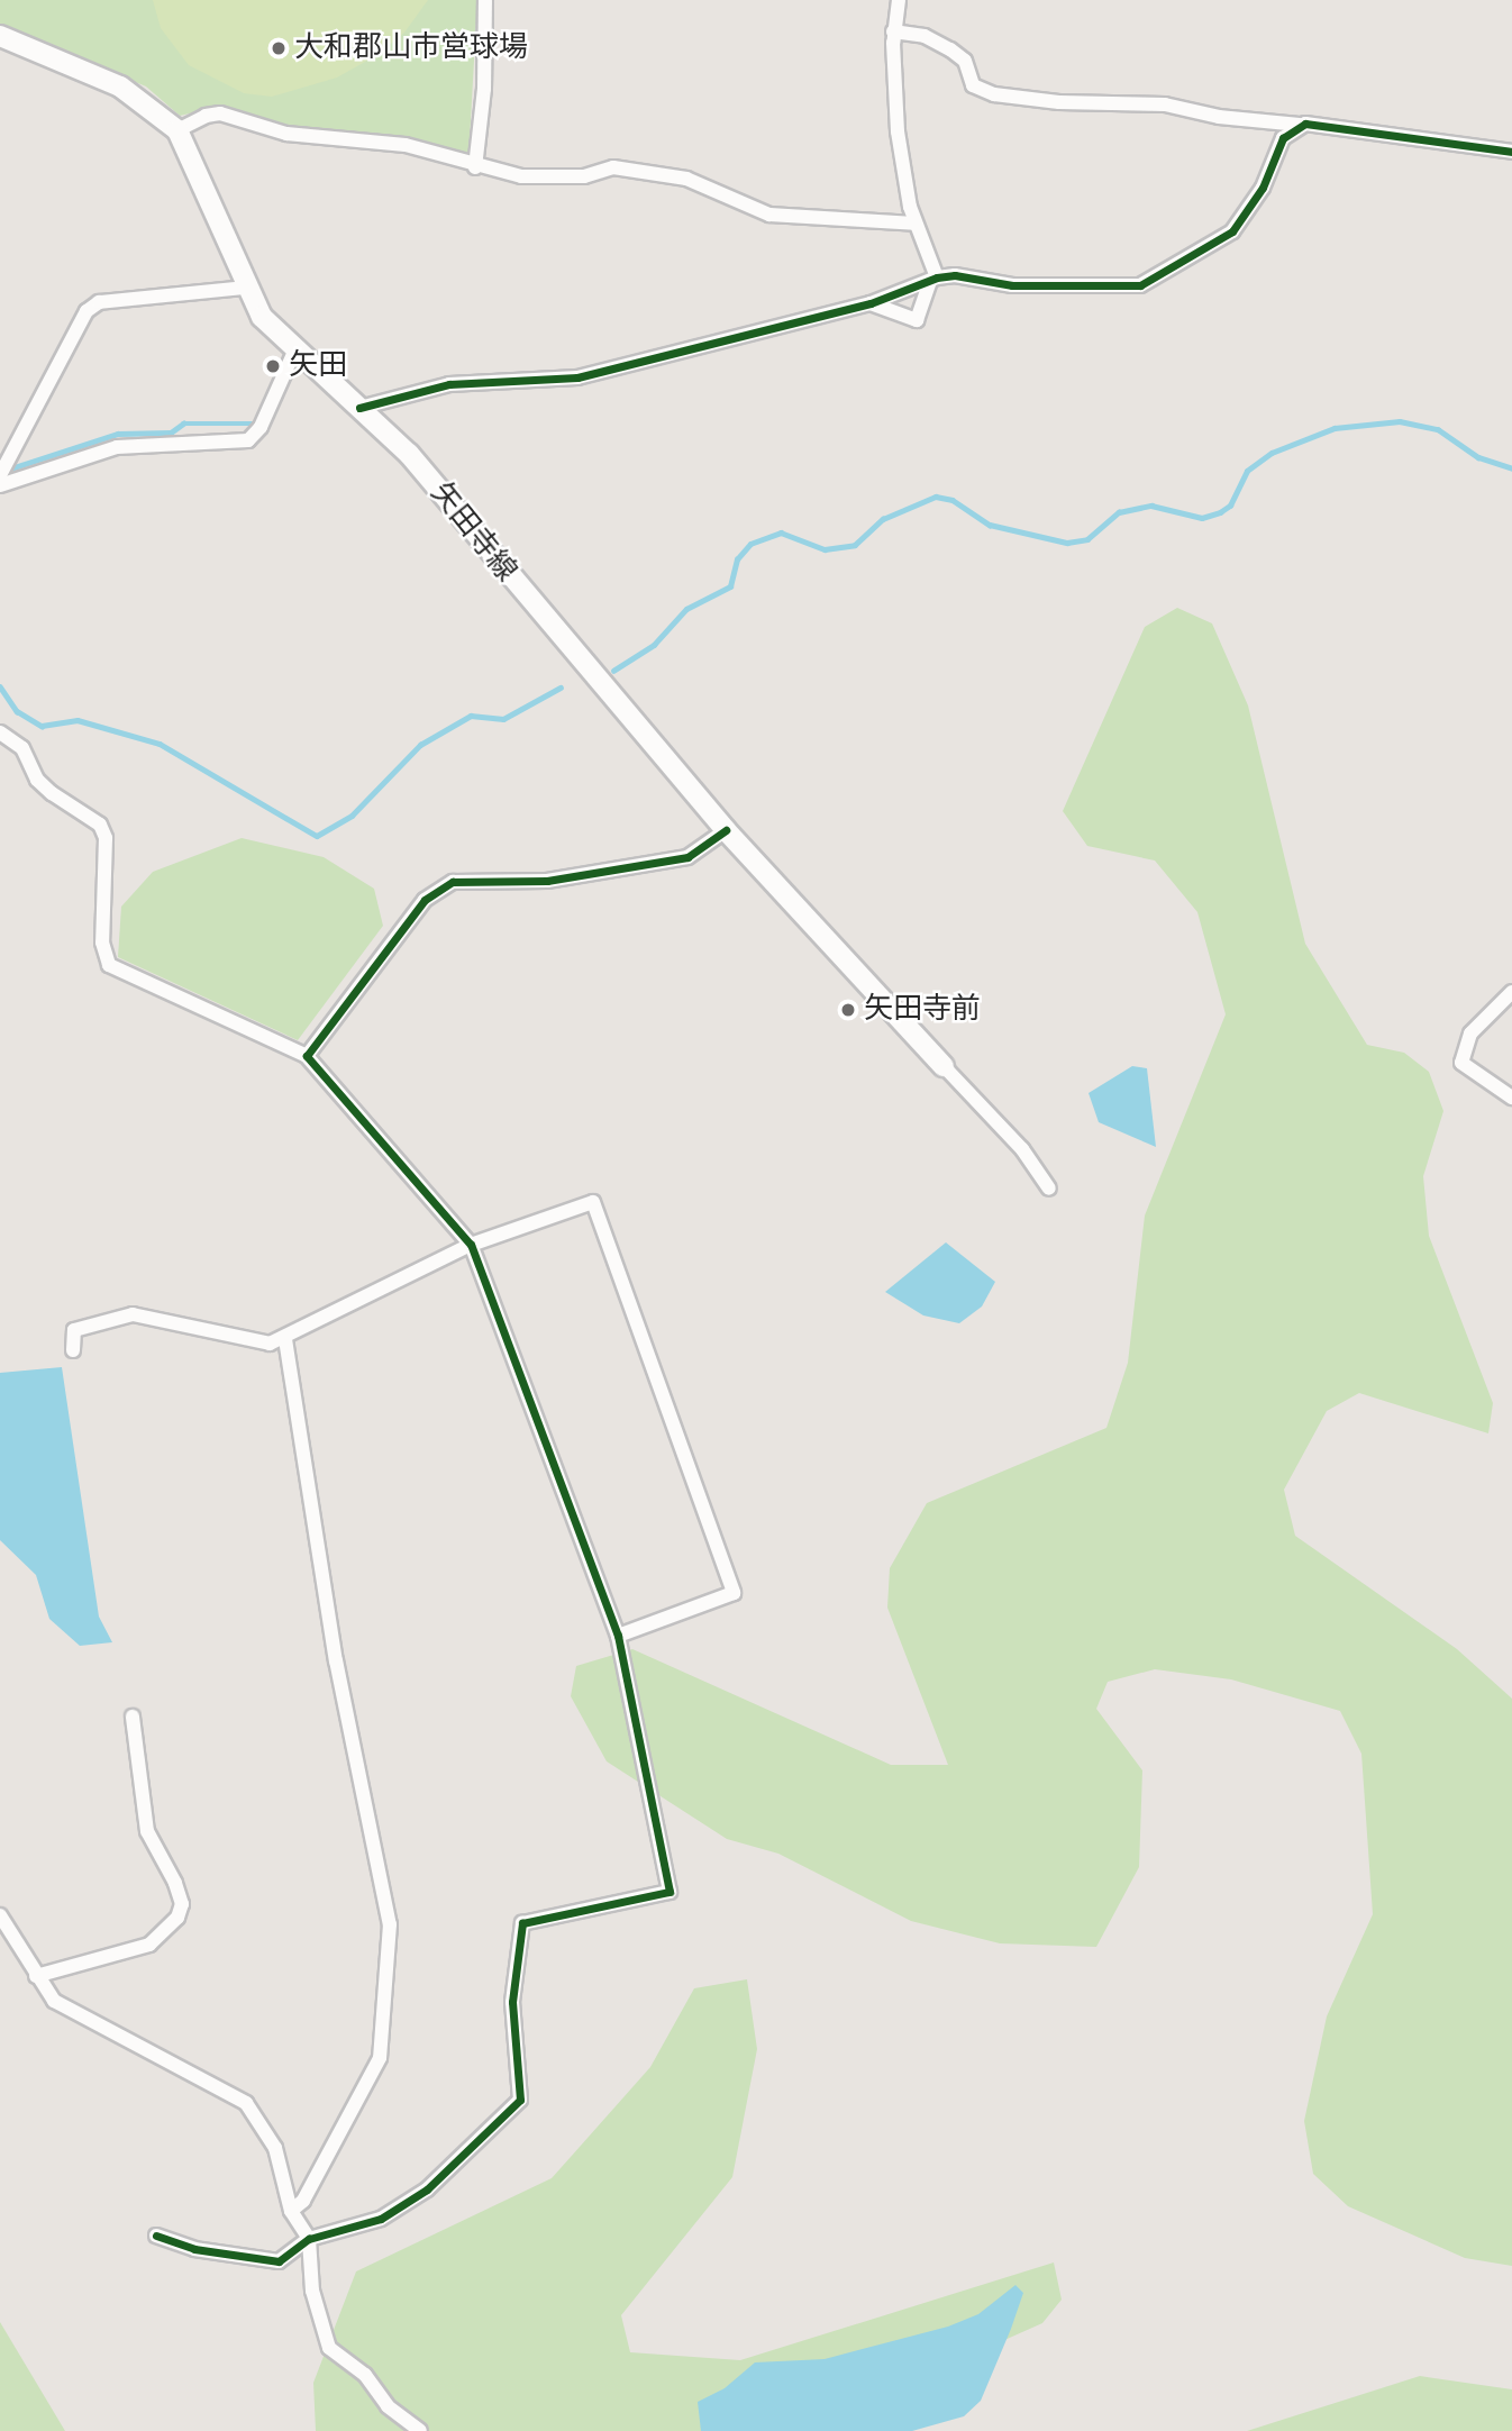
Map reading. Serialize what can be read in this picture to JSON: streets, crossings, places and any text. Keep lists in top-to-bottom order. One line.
{"streets":{"main road":["矢田寺線"]},"places":["大和郡山市営球場","矢田","矢田寺前"]}
